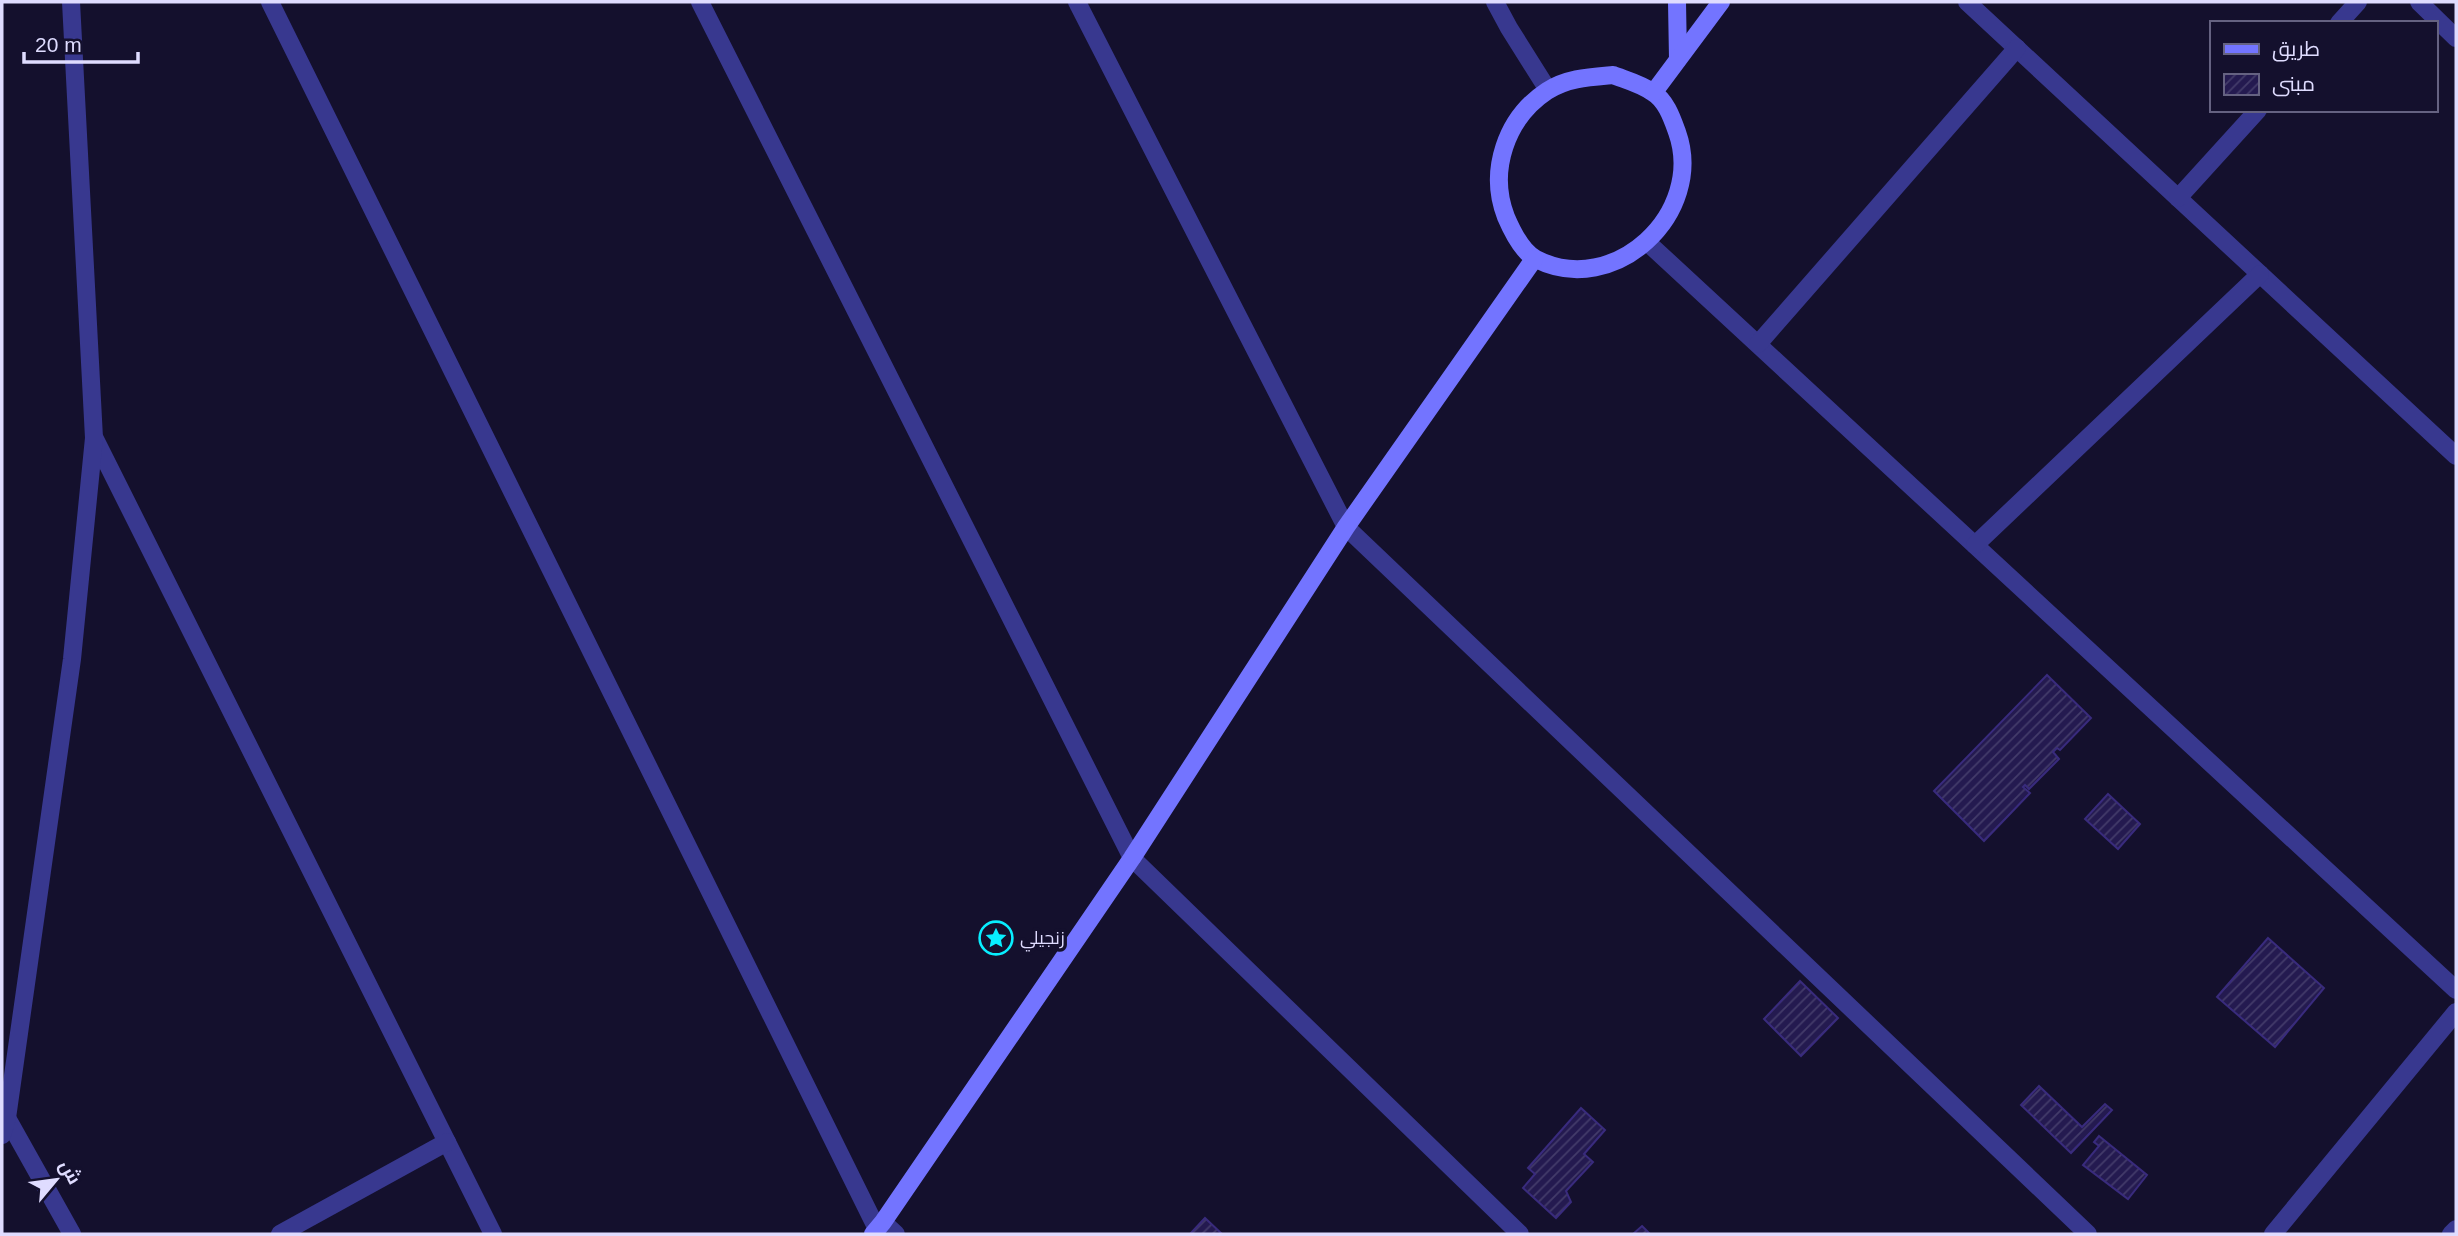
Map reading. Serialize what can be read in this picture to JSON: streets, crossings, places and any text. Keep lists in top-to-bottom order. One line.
{"places":{"place":["زنجيلي"]},"legend":["طريق","مبنى"],"scale_bar":"20 m","north":"top right"}
